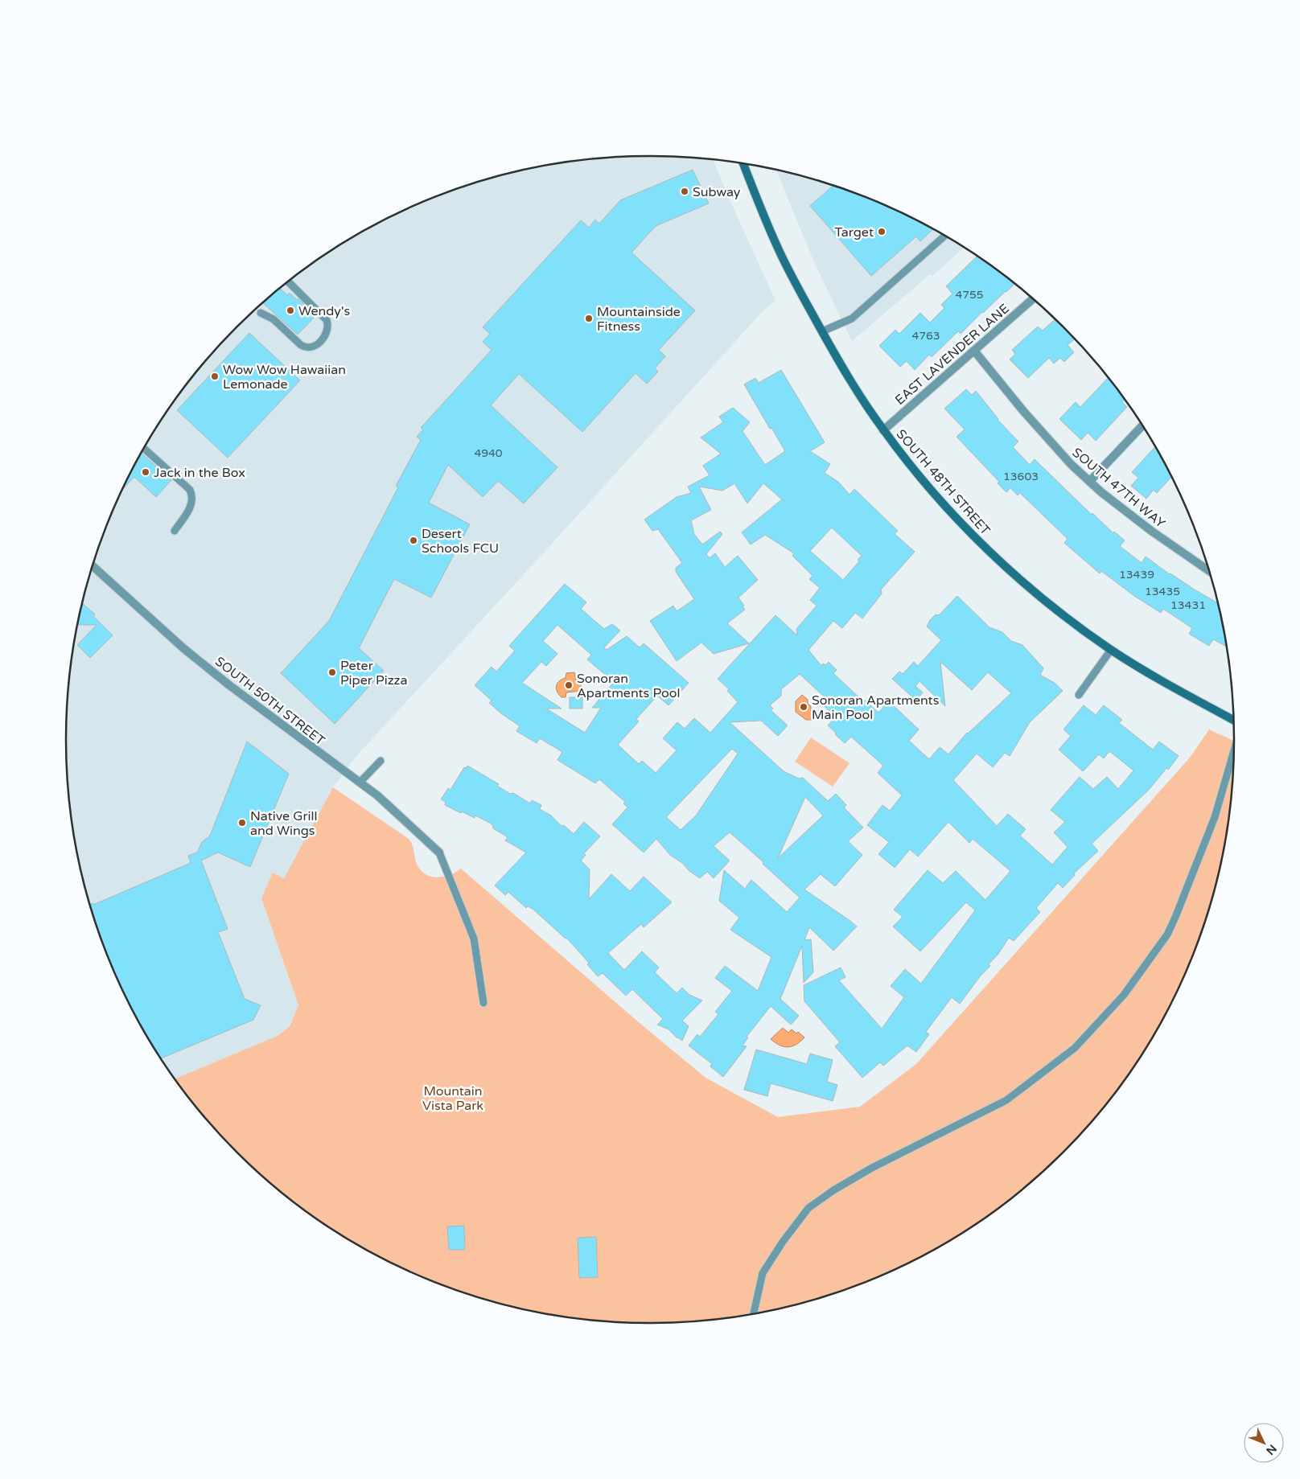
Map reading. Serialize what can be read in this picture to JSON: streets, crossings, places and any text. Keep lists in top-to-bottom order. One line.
{"streets":{"main road":["SOUTH 48TH STREET"],"street":["EAST LAVENDER LANE","SOUTH 47TH WAY","SOUTH 50TH STREET"]},"crossings":[["EAST LAVENDER LANE","SOUTH 48TH STREET"],["EAST LAVENDER LANE","SOUTH 47TH WAY"]],"parks":["Mountain Vista Park"],"places":["Subway","Target","Wendy's","Mountainside Fitness","Wow Wow Hawaiian Lemonade","Jack in the Box","Desert Schools FCU","Peter Piper Pizza","Sonoran Apartments Pool","Sonoran Apartments Main Pool","Native Grill and Wings"],"house_numbers":["4755","4763","4940","13603","13439","13435","13431"],"north":"bottom right"}
